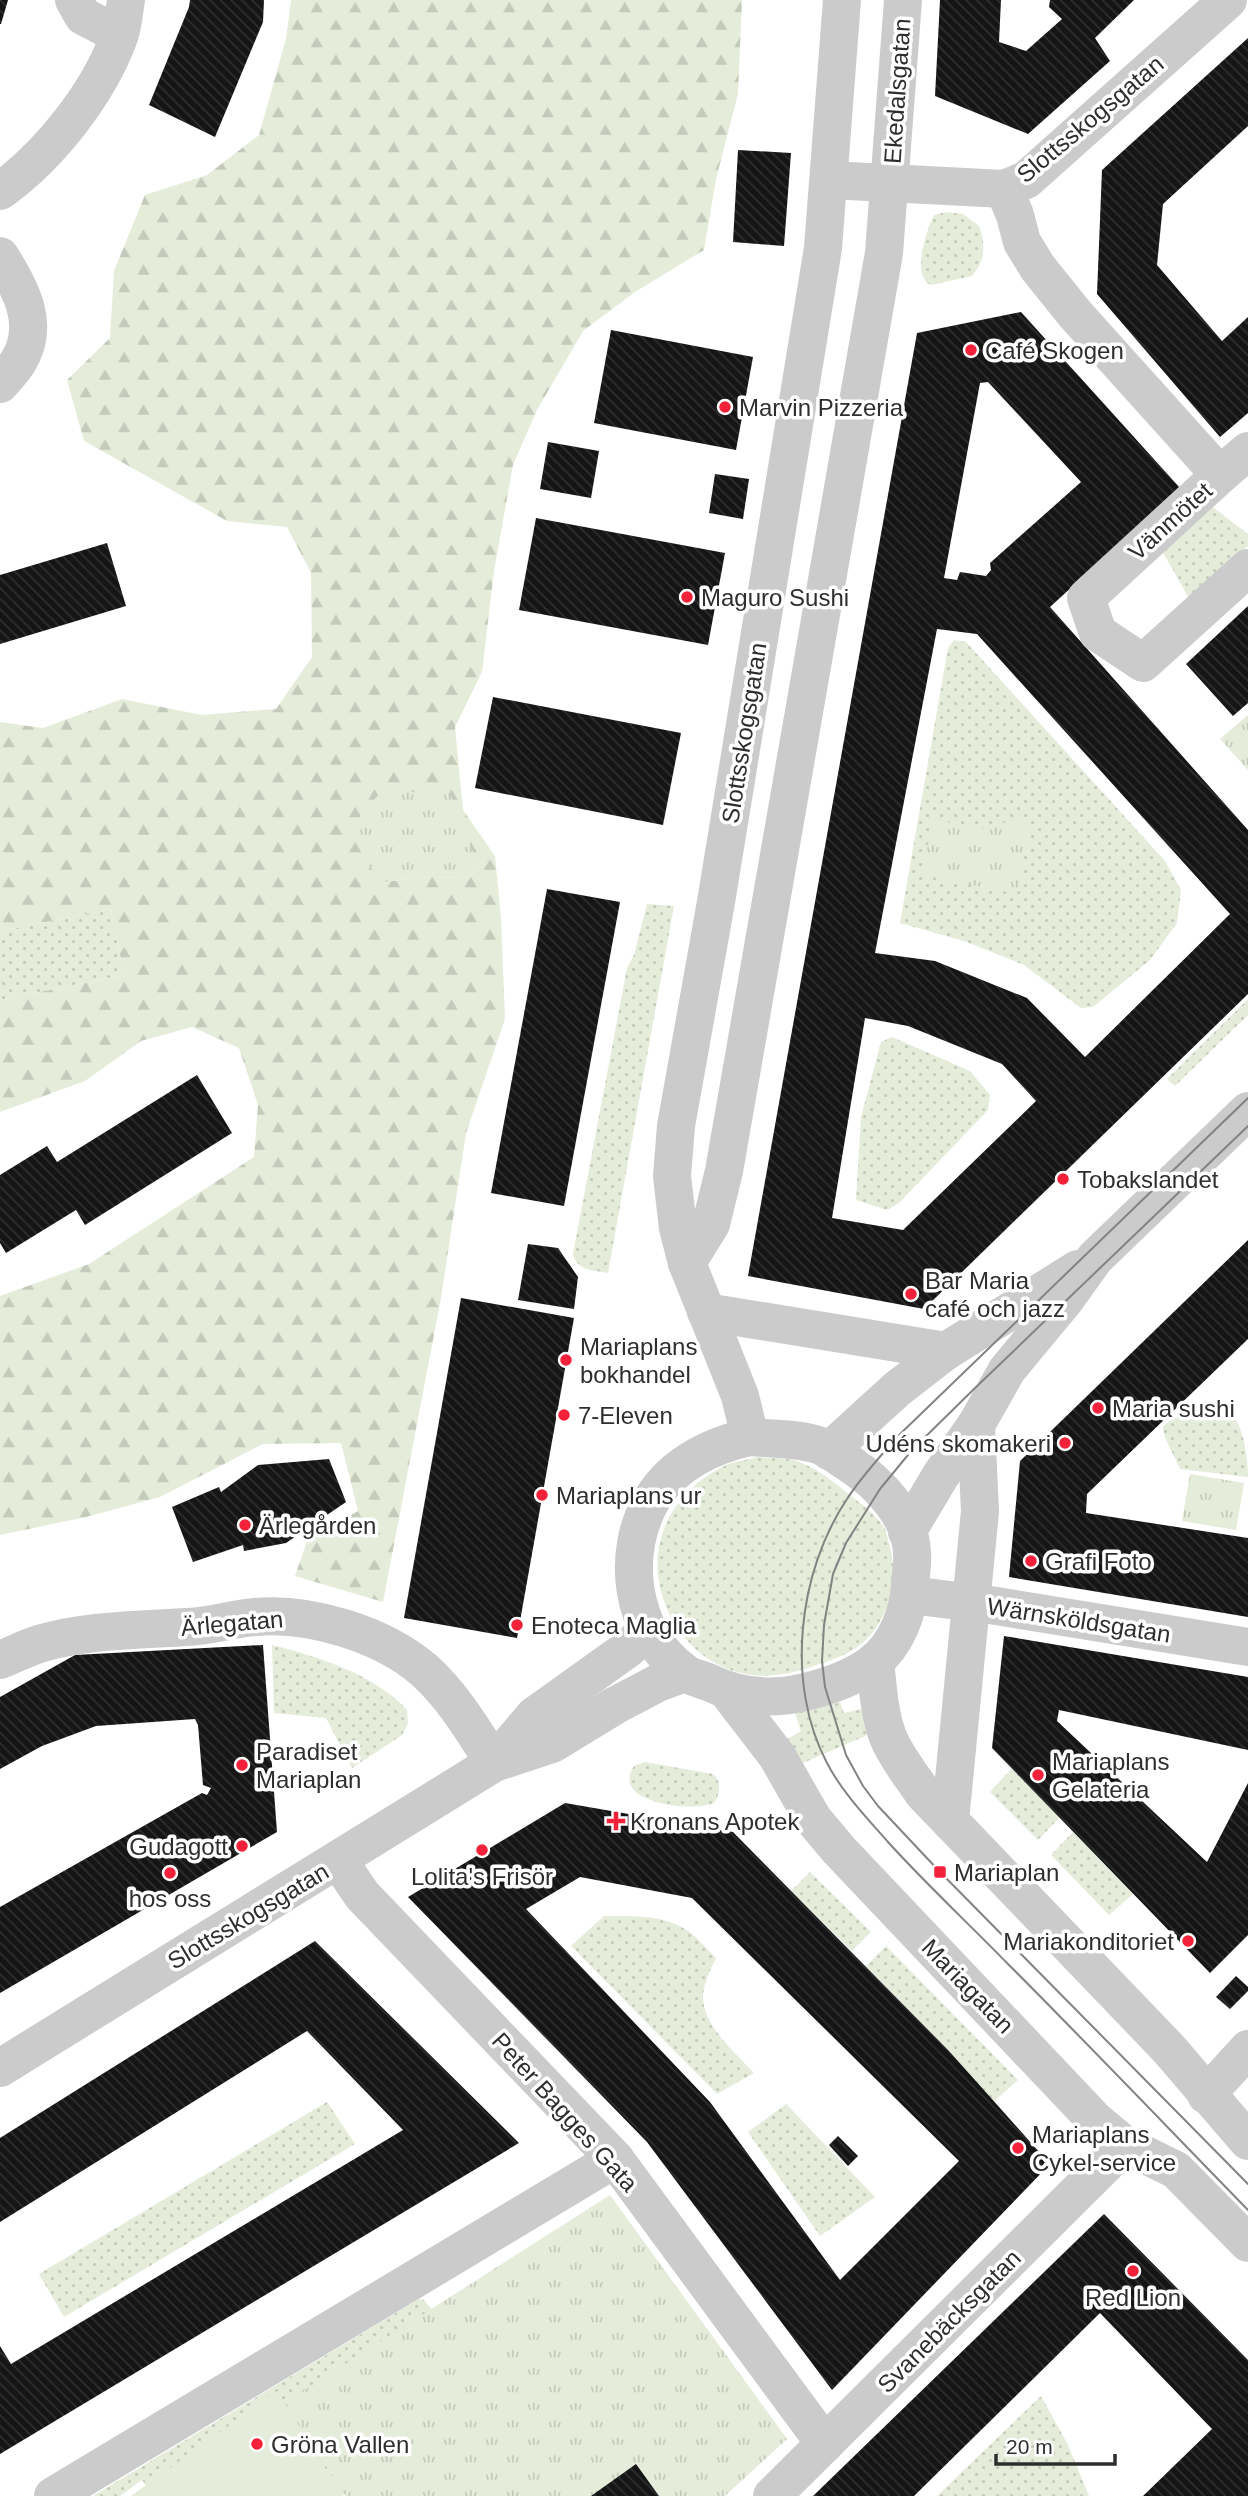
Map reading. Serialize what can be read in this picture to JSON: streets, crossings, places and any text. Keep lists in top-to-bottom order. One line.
{"streets":{"street":["Ekedalsgatan","Slottsskogsgatan","Vänmötet","Wärnsköldsgatan","Ärlegatan","Mariagatan","Peter Bagges Gata","Svanebäcksgatan"]},"crossings":[["Ekedalsgatan","Slottsskogsgatan"],["Slottsskogsgatan","Vänmötet"],["Slottsskogsgatan","Ärlegatan"],["Slottsskogsgatan","Peter Bagges Gata"],["Mariagatan","Svanebäcksgatan"],["Peter Bagges Gata","Svanebäcksgatan"]],"places":{"other":["Café Skogen","Marvin Pizzeria","Maguro Sushi","Tobakslandet","Bar Maria café och jazz","Mariaplans bokhandel","Maria sushi","7-Eleven","Udéns skomakeri","Mariaplans ur","Ärlegården","Grafi Foto","Enoteca Maglia","Paradiset Mariaplan","Mariaplans Gelateria","Gudagott","Lolita's Frisör","hos oss","Mariakonditoriet","Mariaplans Cykel-service","Red Lion","Gröna Vallen"],"health":["Kronans Apotek"],"transit":["Mariaplan"]},"scale_bar":"20 m"}
